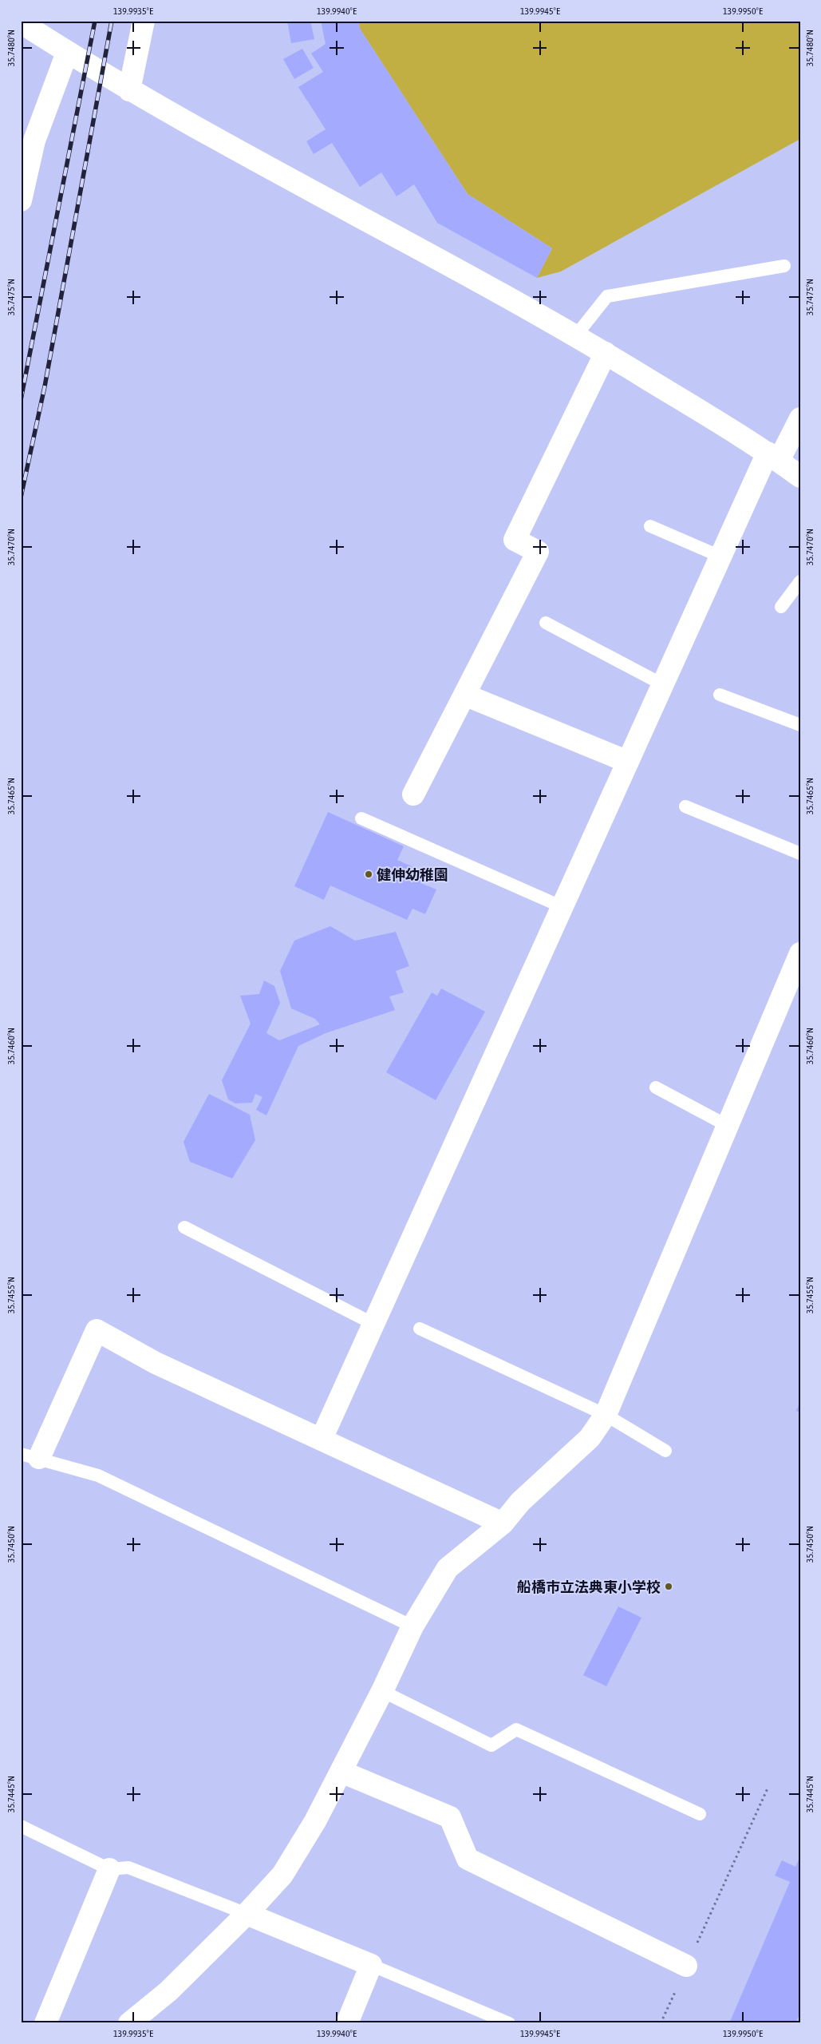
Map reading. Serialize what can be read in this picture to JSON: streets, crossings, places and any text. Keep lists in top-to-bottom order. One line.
{"places":["健伸幼稚園","船橋市立法典東小学校"],"coordinates":["139.9935°E","139.9940°E","139.9945°E","139.9950°E","35.7480°N","35.7475°N","35.7470°N","35.7465°N","35.7460°N","35.7455°N","35.7450°N","35.7445°N"]}
